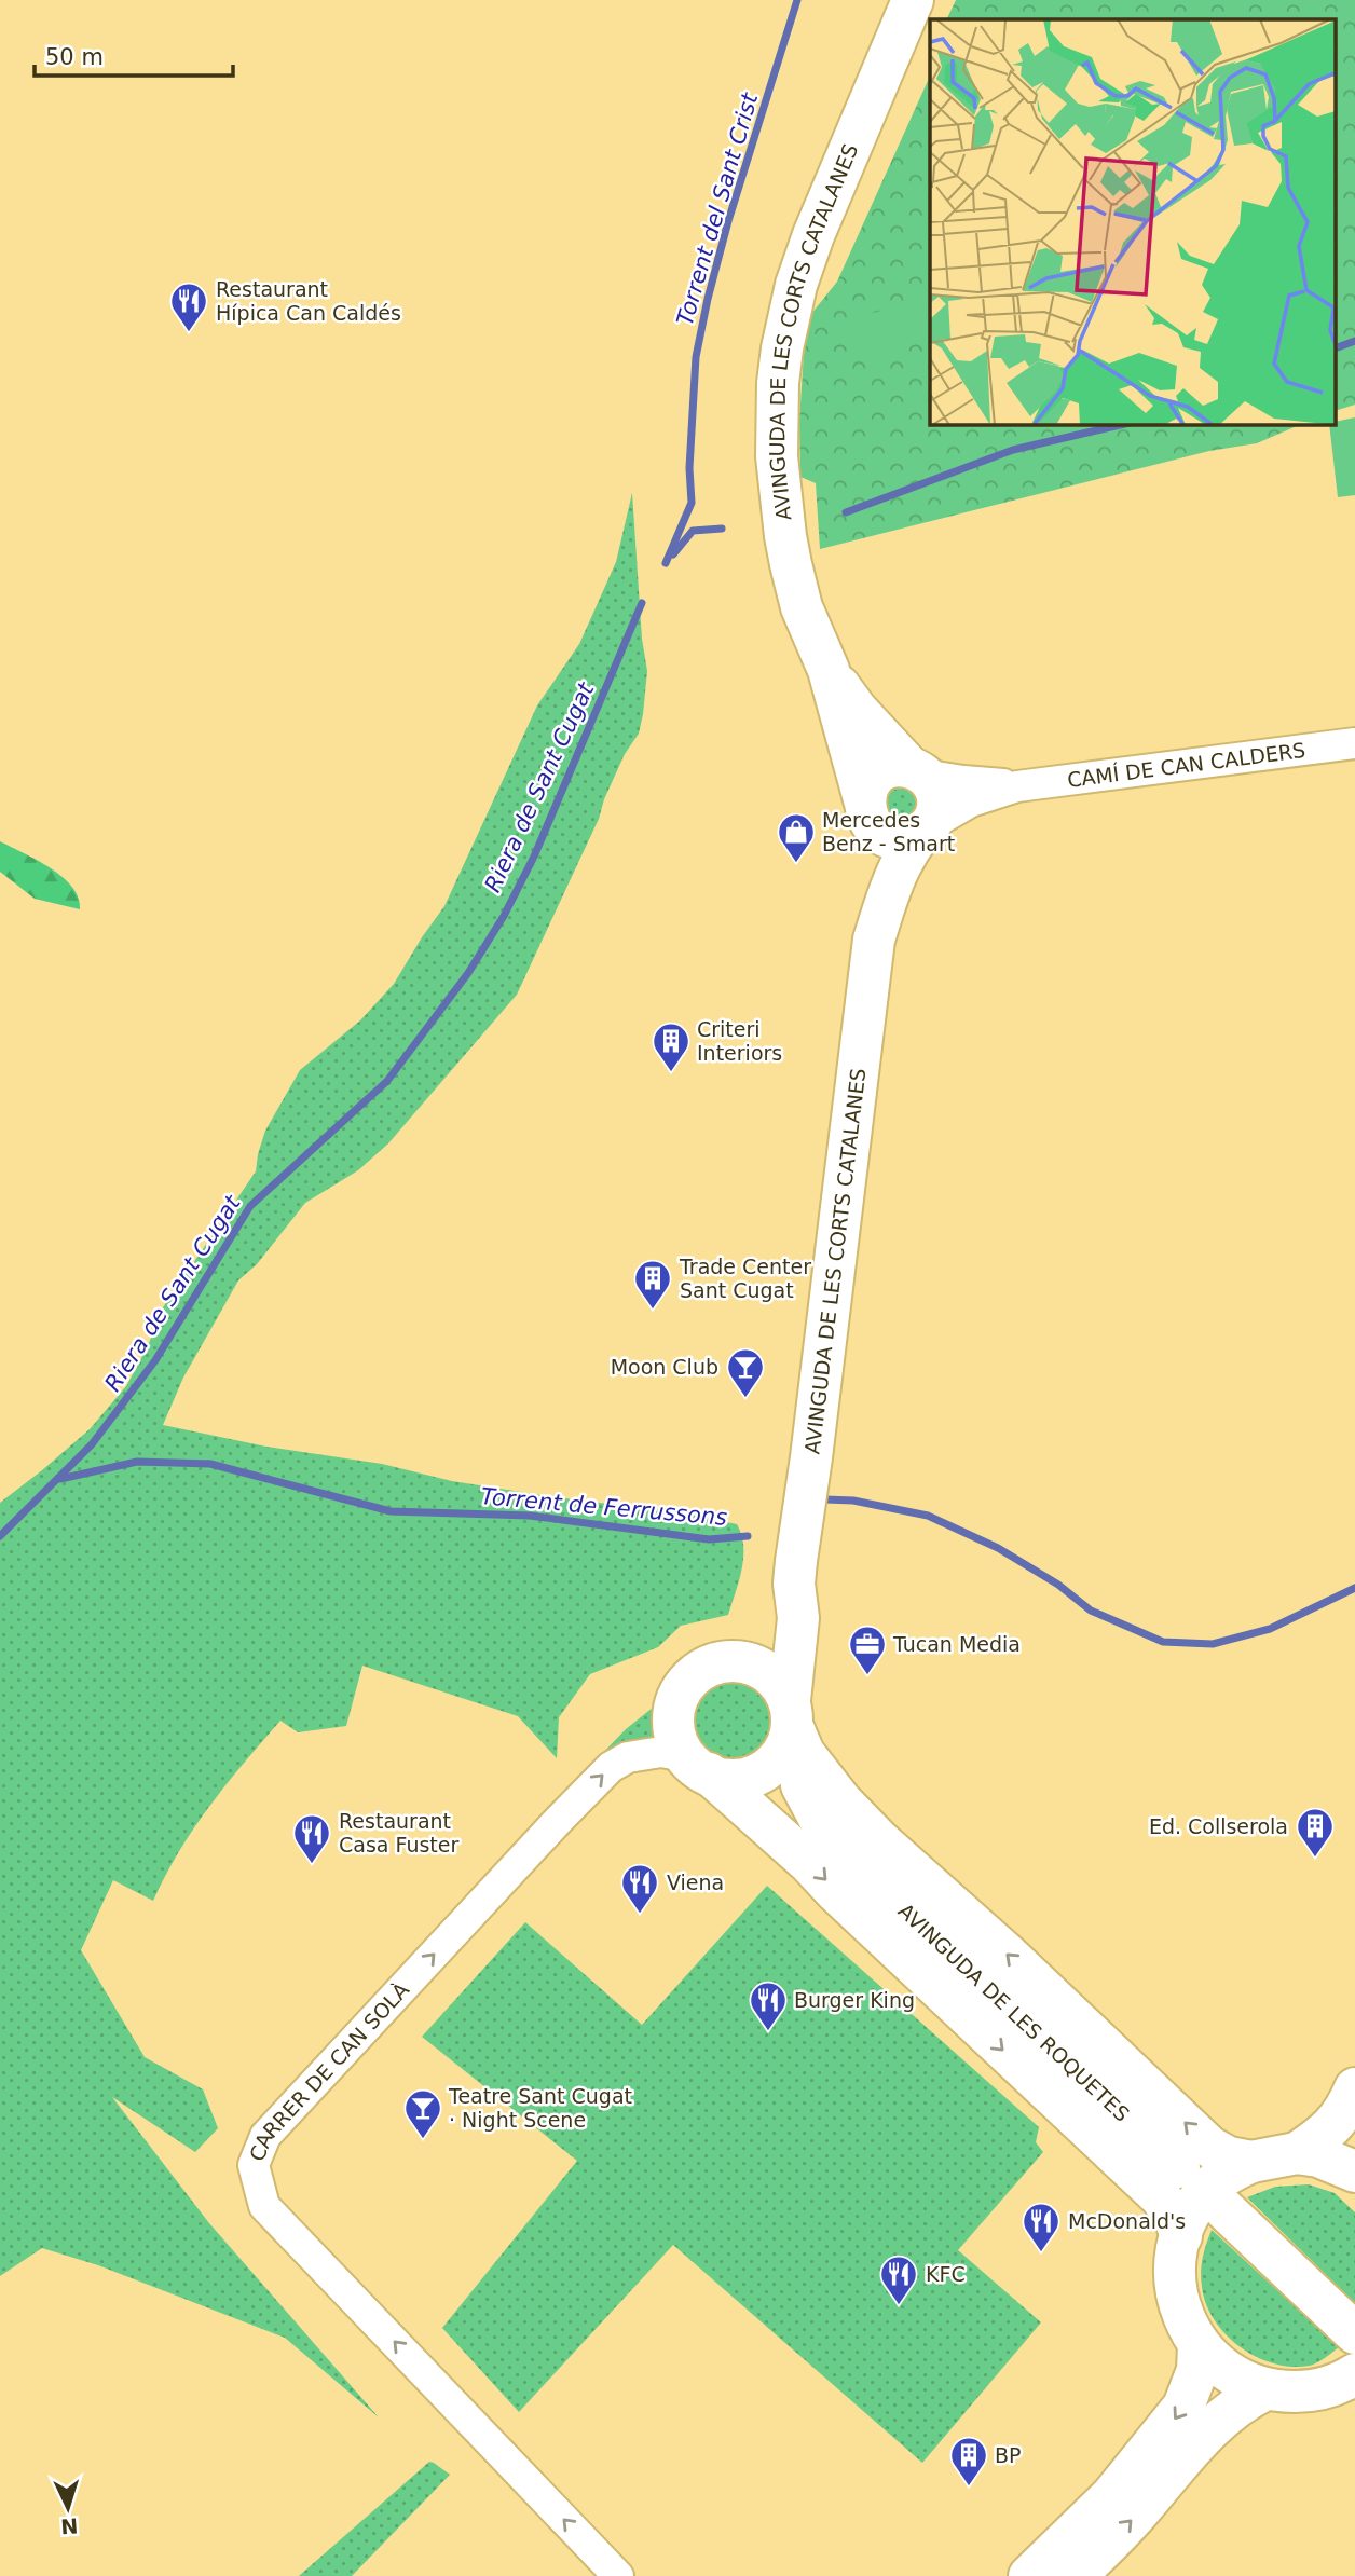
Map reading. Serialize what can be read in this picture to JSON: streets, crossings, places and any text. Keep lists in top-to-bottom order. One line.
{"streets":{"main road":["AVINGUDA DE LES CORTS CATALANES","AVINGUDA DE LES ROQUETES"],"street":["CAMÍ DE CAN CALDERS","CARRER DE CAN SOLÀ"]},"crossings":[["AVINGUDA DE LES CORTS CATALANES","CAMÍ DE CAN CALDERS"],["AVINGUDA DE LES CORTS CATALANES","CARRER DE CAN SOLÀ"]],"water":["Torrent del Sant Crist","Riera de Sant Cugat","Torrent de Ferrussons"],"places":{"restaurant":["Restaurant Hípica Can Caldés","Restaurant Casa Fuster","Viena","Burger King","McDonald's","KFC"],"shop":["Mercedes Benz - Smart"],"building":["Criteri Interiors","Trade Center Sant Cugat","Ed. Collserola","BP"],"bar":["Moon Club","Teatre Sant Cugat · Night Scene"],"office":["Tucan Media"]},"scale_bar":"50 m","north":"bottom"}
